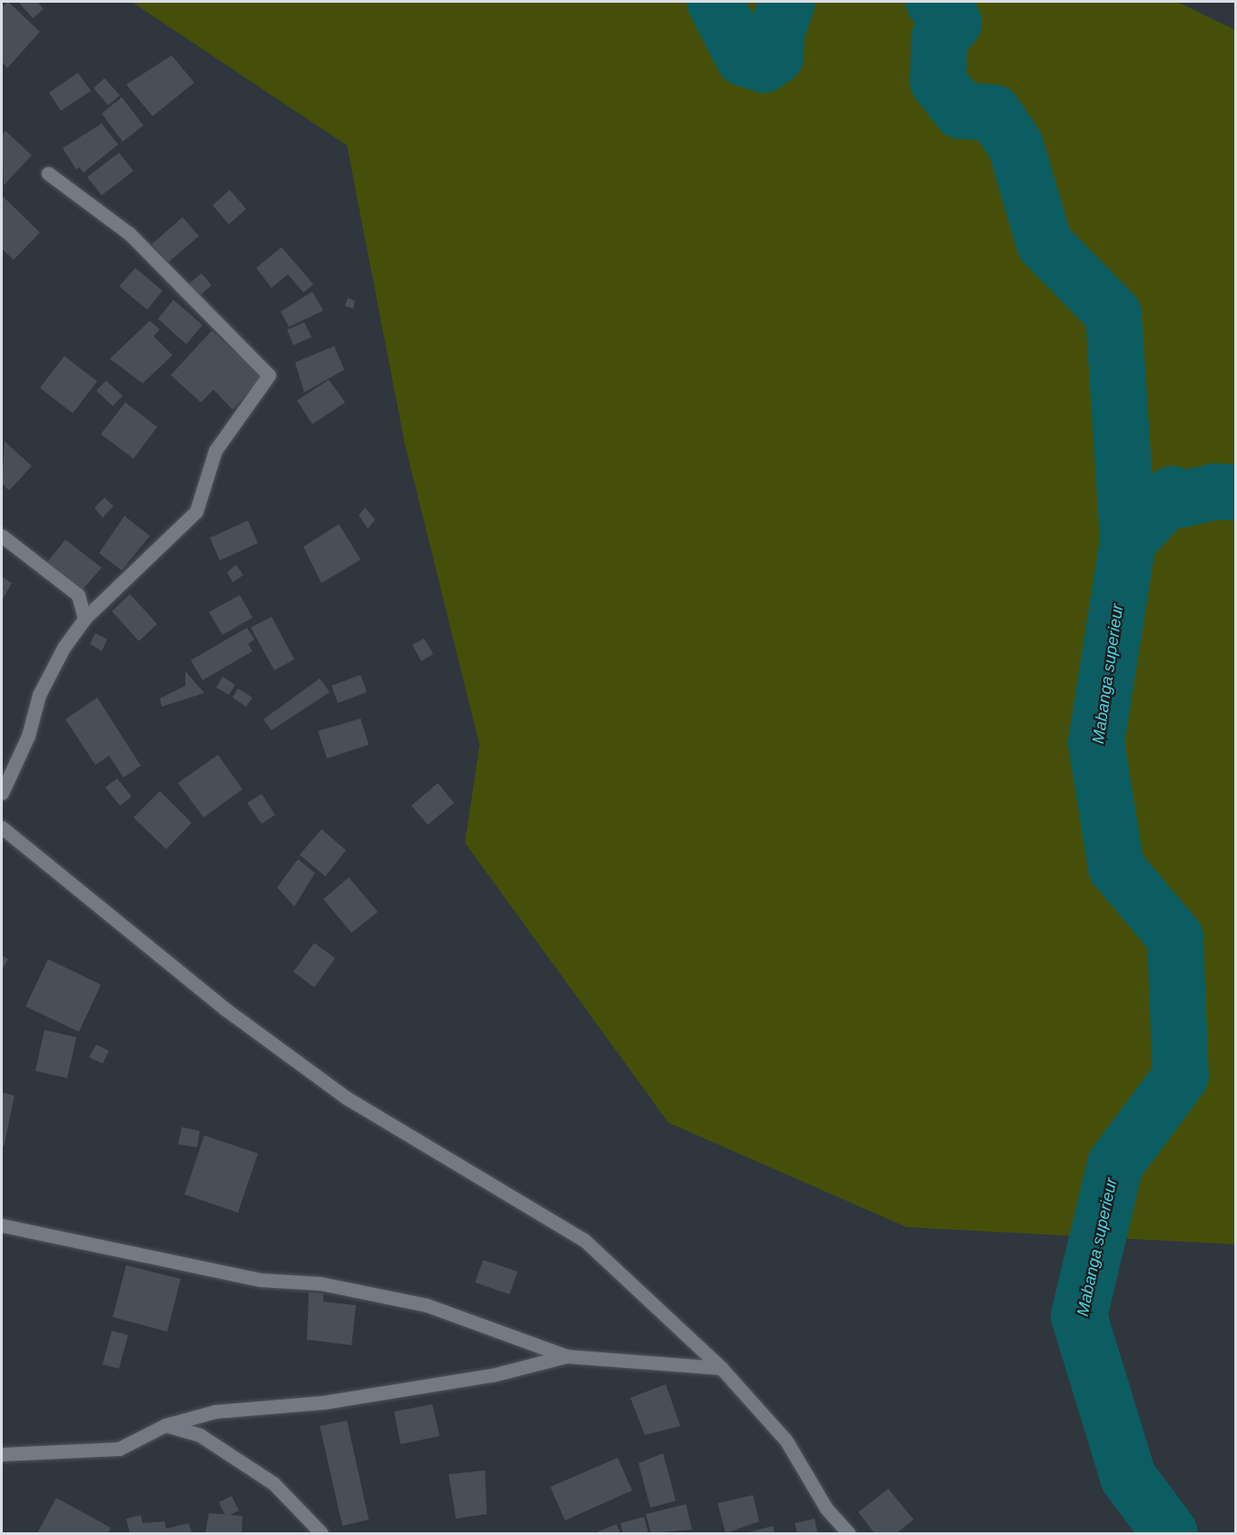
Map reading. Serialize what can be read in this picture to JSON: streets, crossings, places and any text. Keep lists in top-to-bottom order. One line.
{"water":["Mabanga superieur"]}
